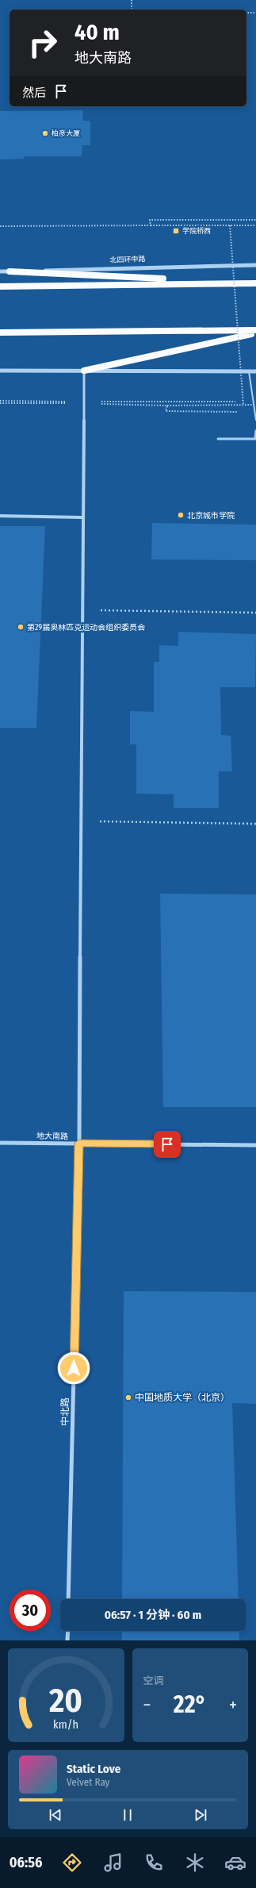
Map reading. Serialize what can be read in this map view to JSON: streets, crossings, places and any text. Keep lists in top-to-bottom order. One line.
{"streets":{"street":["北四环中路","地大南路","中北路"]},"crossings":[["地大南路","中北路"]],"places":{"other":["柏彦大厦","北京城市学院","第29届奥林匹克运动会组织委员会","中国地质大学（北京）"],"transit":["学院桥西"]},"page":{"turn":["40 m","地大南路"],"then":"然后","limit":"30","trip":"06:57 · 1 分钟 · 60 m","tile":"空调","heat":["−","22°","+"],"song":["Static Love","Velvet Ray"],"tabs":"06:56","gauge":["20","km/h"]}}
